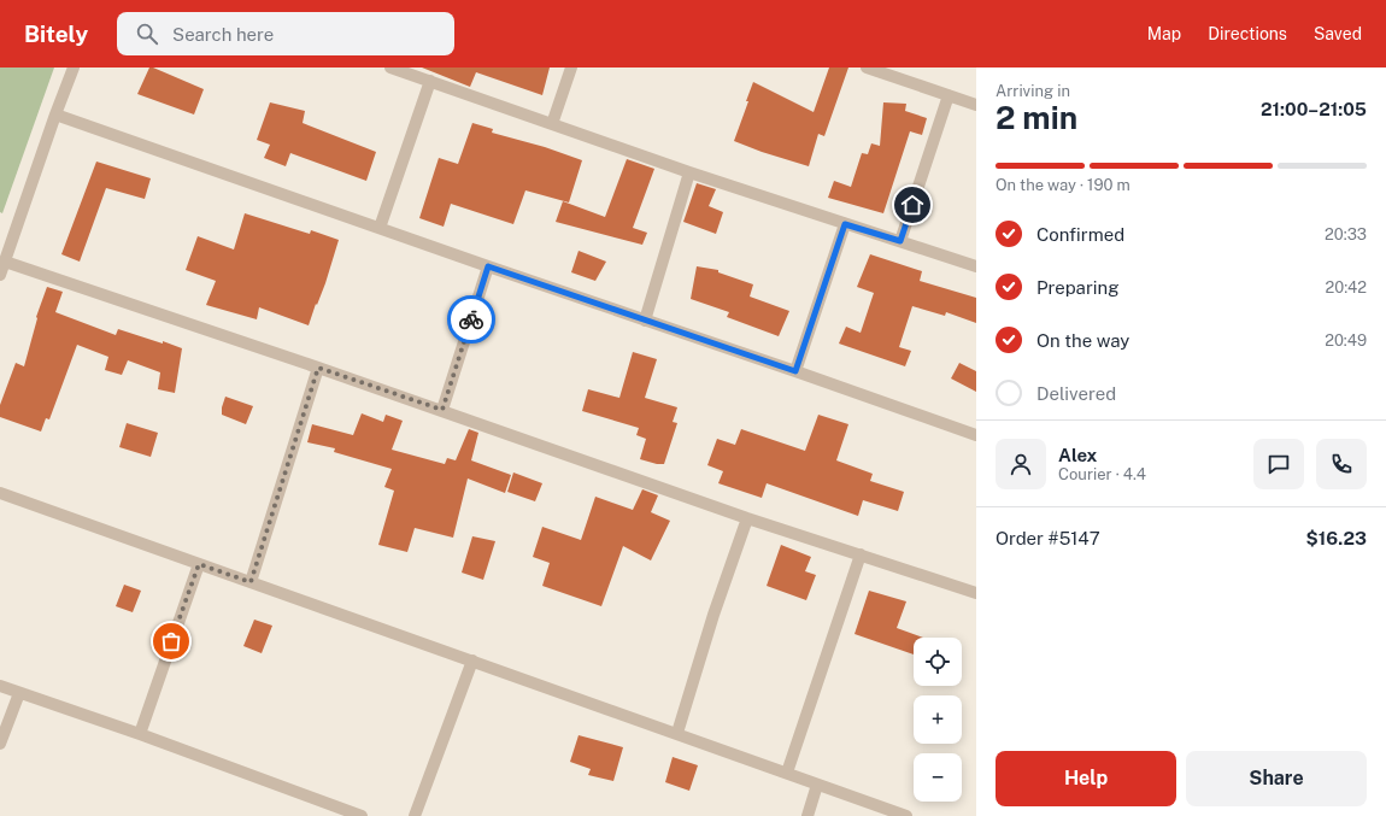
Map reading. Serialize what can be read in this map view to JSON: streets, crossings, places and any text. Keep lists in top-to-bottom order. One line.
{"page":{"header":"Bitely","search":"Search here","nav":["Map","Directions","Saved"],"heading":["2 min","Arriving in","21:00–21:05"],"panel":["Alex","Courier · 4.4","Order #5147","$16.23"],"bar":"On the way · 190 m","list":[["Confirmed","20:33"],["Preparing","20:42"],["On the way","20:49"],"Delivered"],"map_buttons":["+","−"],"buttons":["Help","Share"]}}
